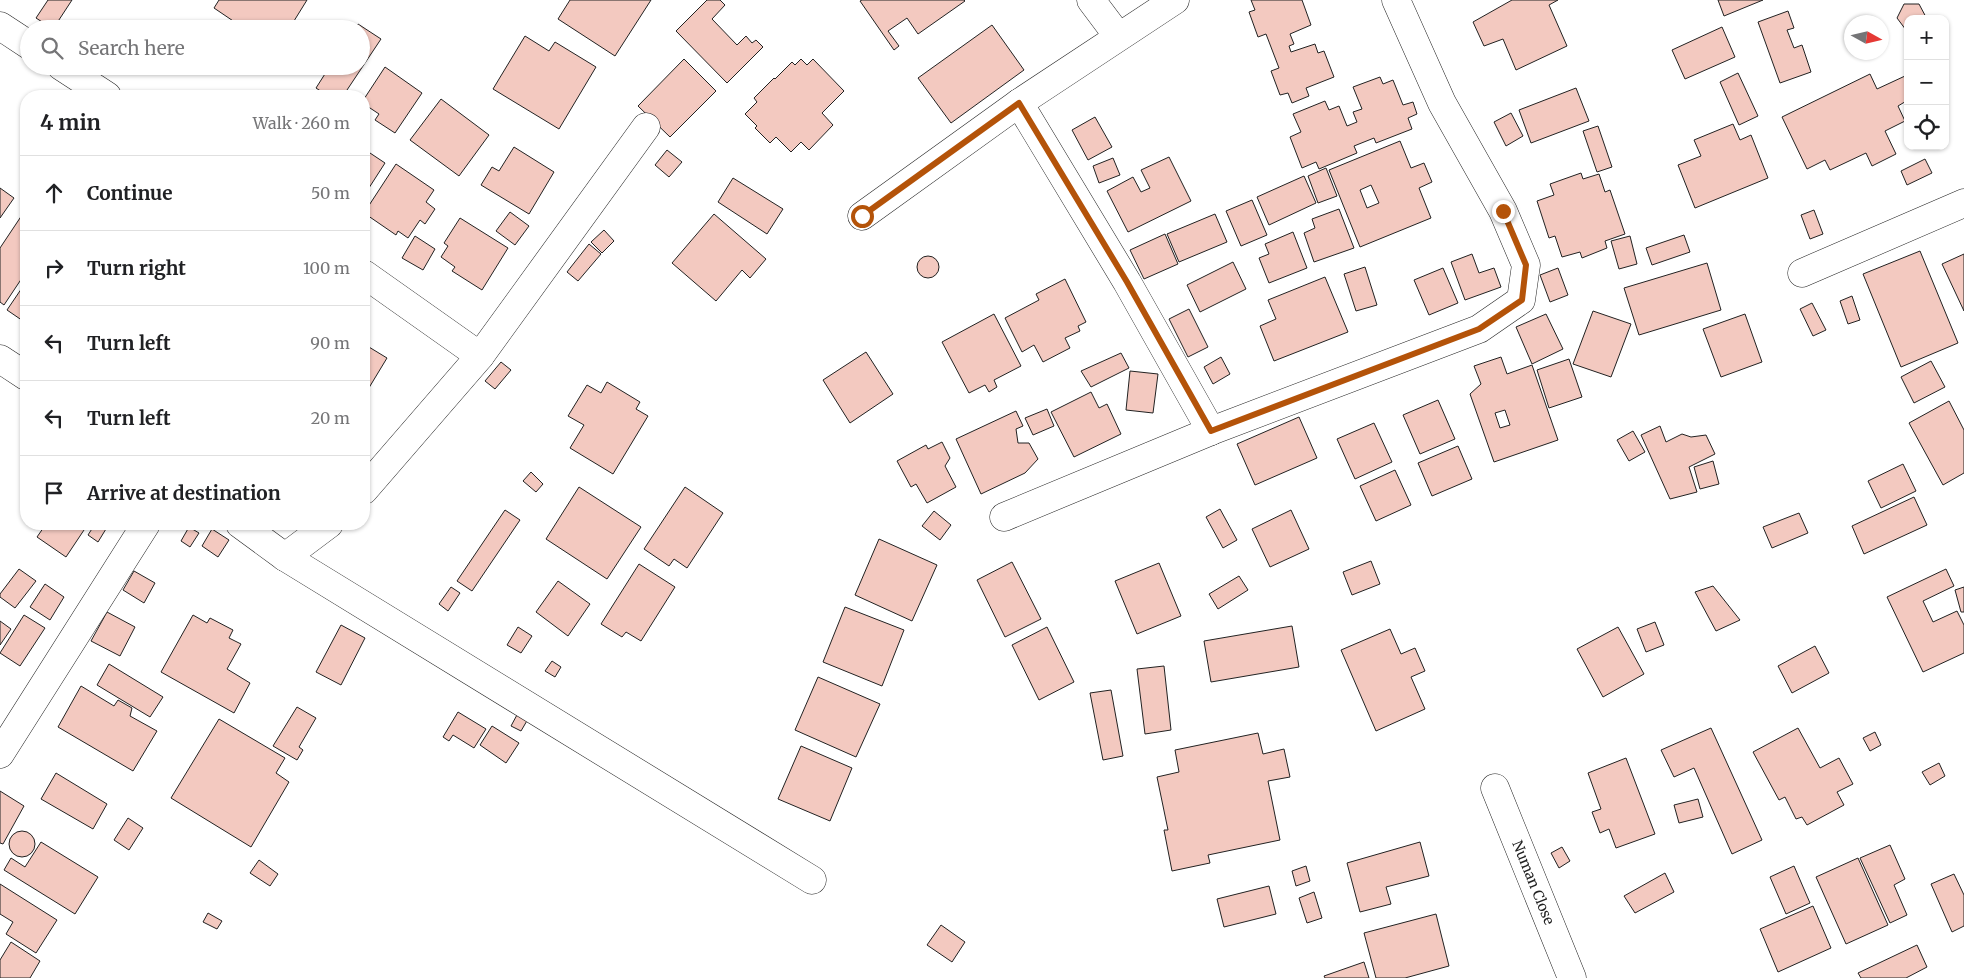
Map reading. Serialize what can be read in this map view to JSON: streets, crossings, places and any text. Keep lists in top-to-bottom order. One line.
{"streets":{"street":["Numan Close"]},"north":"right","page":{"map_buttons":["+","−"],"search":"Search here","heading":["4 min","Walk · 260 m"],"list":[["Continue","50 m"],["Turn right","100 m"],["Turn left","90 m"],["Turn left","20 m"],"Arrive at destination"]}}
